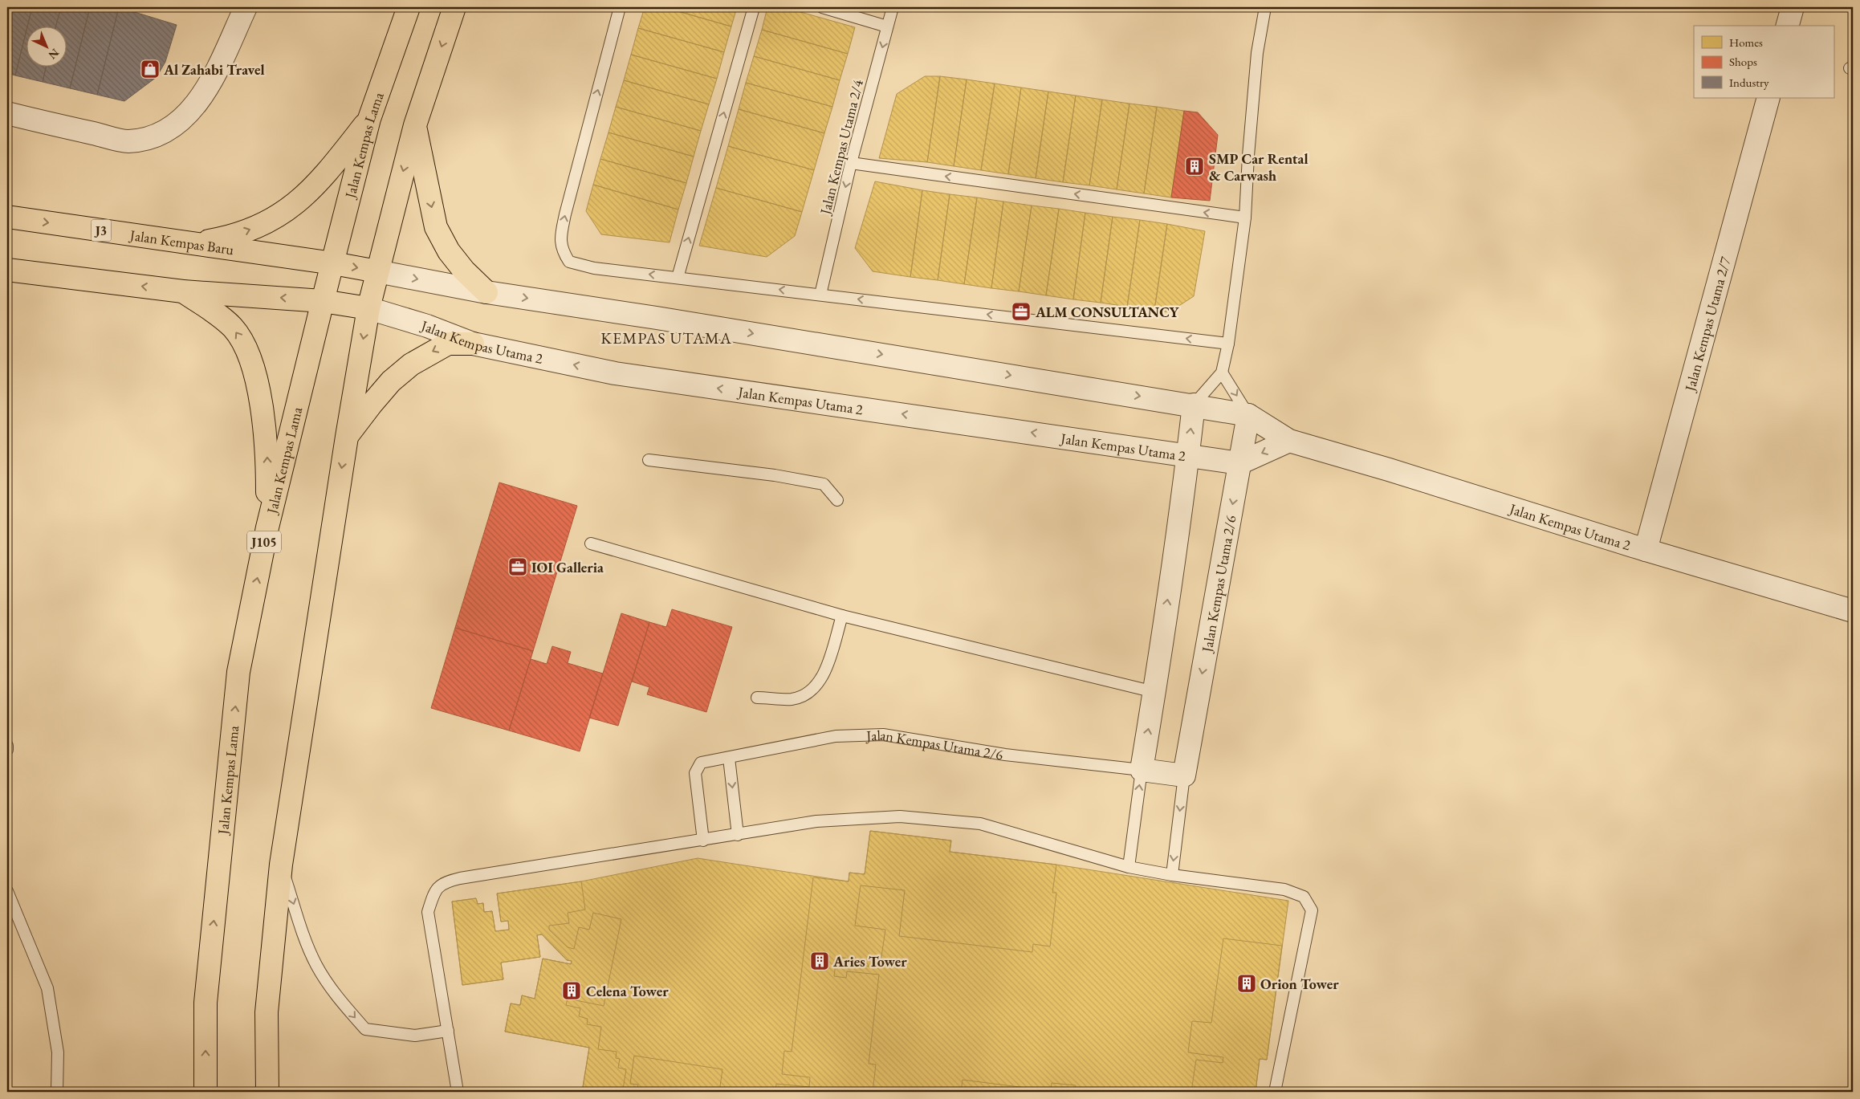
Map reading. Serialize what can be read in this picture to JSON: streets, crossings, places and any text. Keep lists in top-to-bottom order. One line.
{"streets":{"main road":["Jalan Kempas Lama","J3","Jalan Kempas Baru","J105"],"street":["Jalan Kempas Utama 2/7","Jalan Kempas Utama 2","Jalan Kempas Utama 2/6"],"lane":["Jalan Kempas Utama 2/4"]},"crossings":[["Jalan Kempas Lama","J3"],["Jalan Kempas Lama","Jalan Kempas Baru"],["J3","Jalan Kempas Baru"],["Jalan Kempas Utama 2/7","Jalan Kempas Utama 2"],["Jalan Kempas Utama 2","Jalan Kempas Utama 2/6"]],"one_way":["Jalan Kempas Utama 2/4"],"districts":["KEMPAS UTAMA"],"places":{"shop":["Al Zahabi Travel"],"building":["SMP Car Rental & Carwash","Aries Tower","Orion Tower","Celena Tower"],"office":["ALM CONSULTANCY","IOI Galleria"]},"legend":["Homes","Shops","Industry"],"north":"bottom right"}
